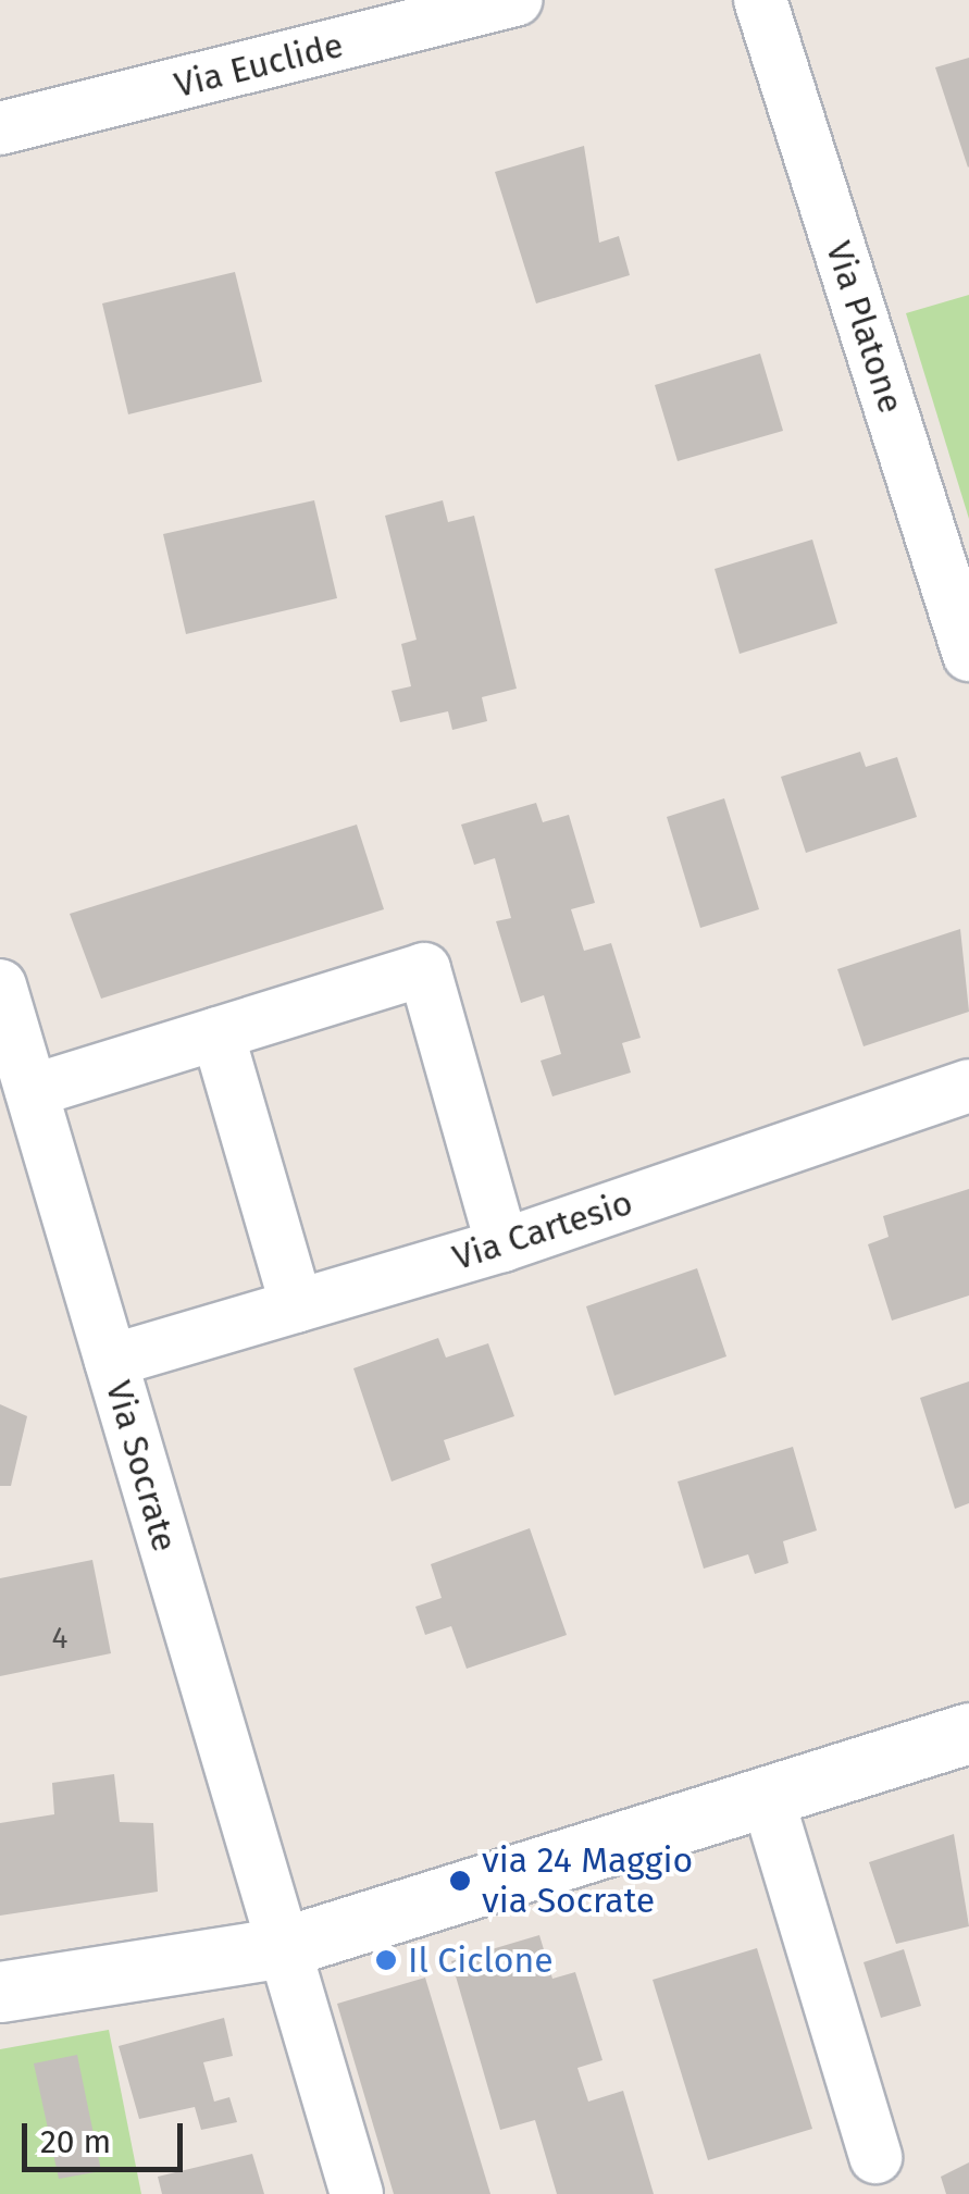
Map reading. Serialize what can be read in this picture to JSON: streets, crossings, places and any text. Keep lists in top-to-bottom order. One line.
{"streets":{"street":["Via Euclide","Via Platone","Via Cartesio","Via Socrate"]},"crossings":[["Via Cartesio","Via Socrate"]],"places":["via 24 Maggio via Socrate","Il Ciclone"],"house_numbers":["4"],"scale_bar":"20 m"}
